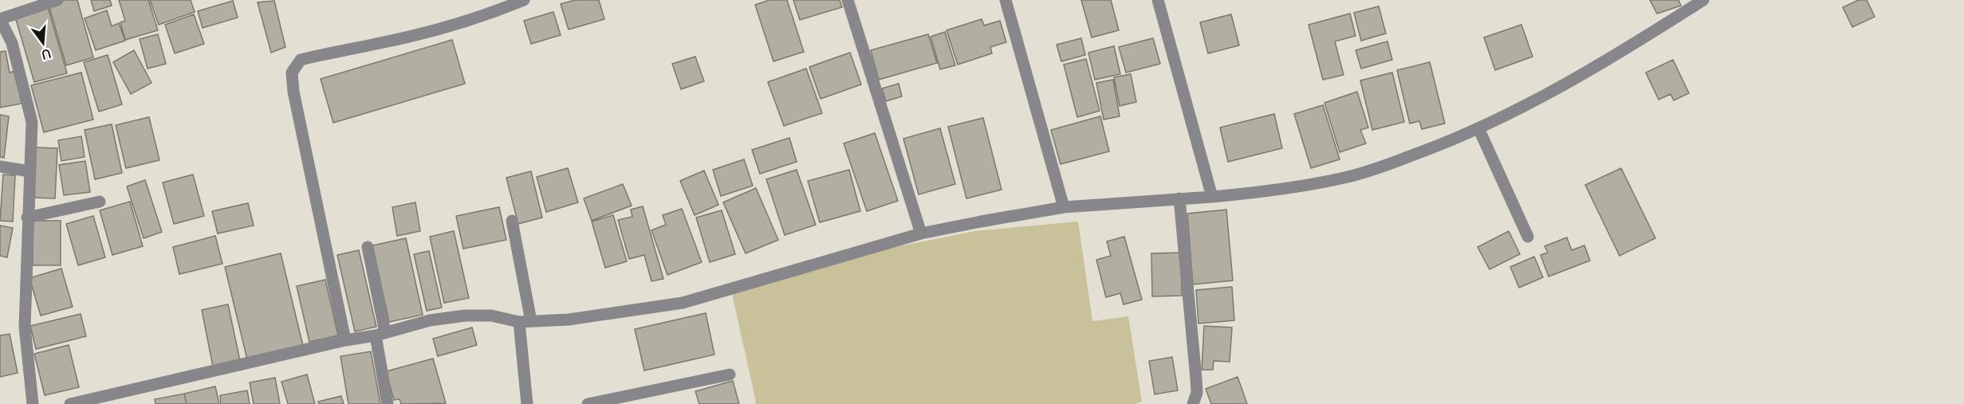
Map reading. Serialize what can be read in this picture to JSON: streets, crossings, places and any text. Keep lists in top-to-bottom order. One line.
{"north":"bottom"}
